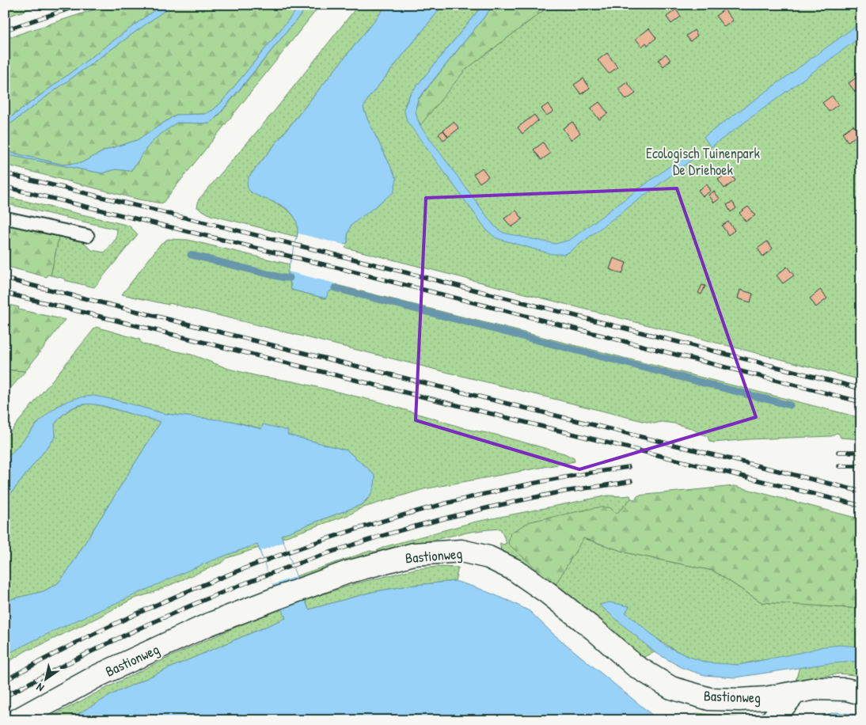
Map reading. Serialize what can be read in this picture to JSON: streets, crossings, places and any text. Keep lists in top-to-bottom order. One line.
{"streets":{"street":["Bastionweg"]},"parks":["Ecologisch Tuinenpark De Driehoek"],"north":"bottom left"}
